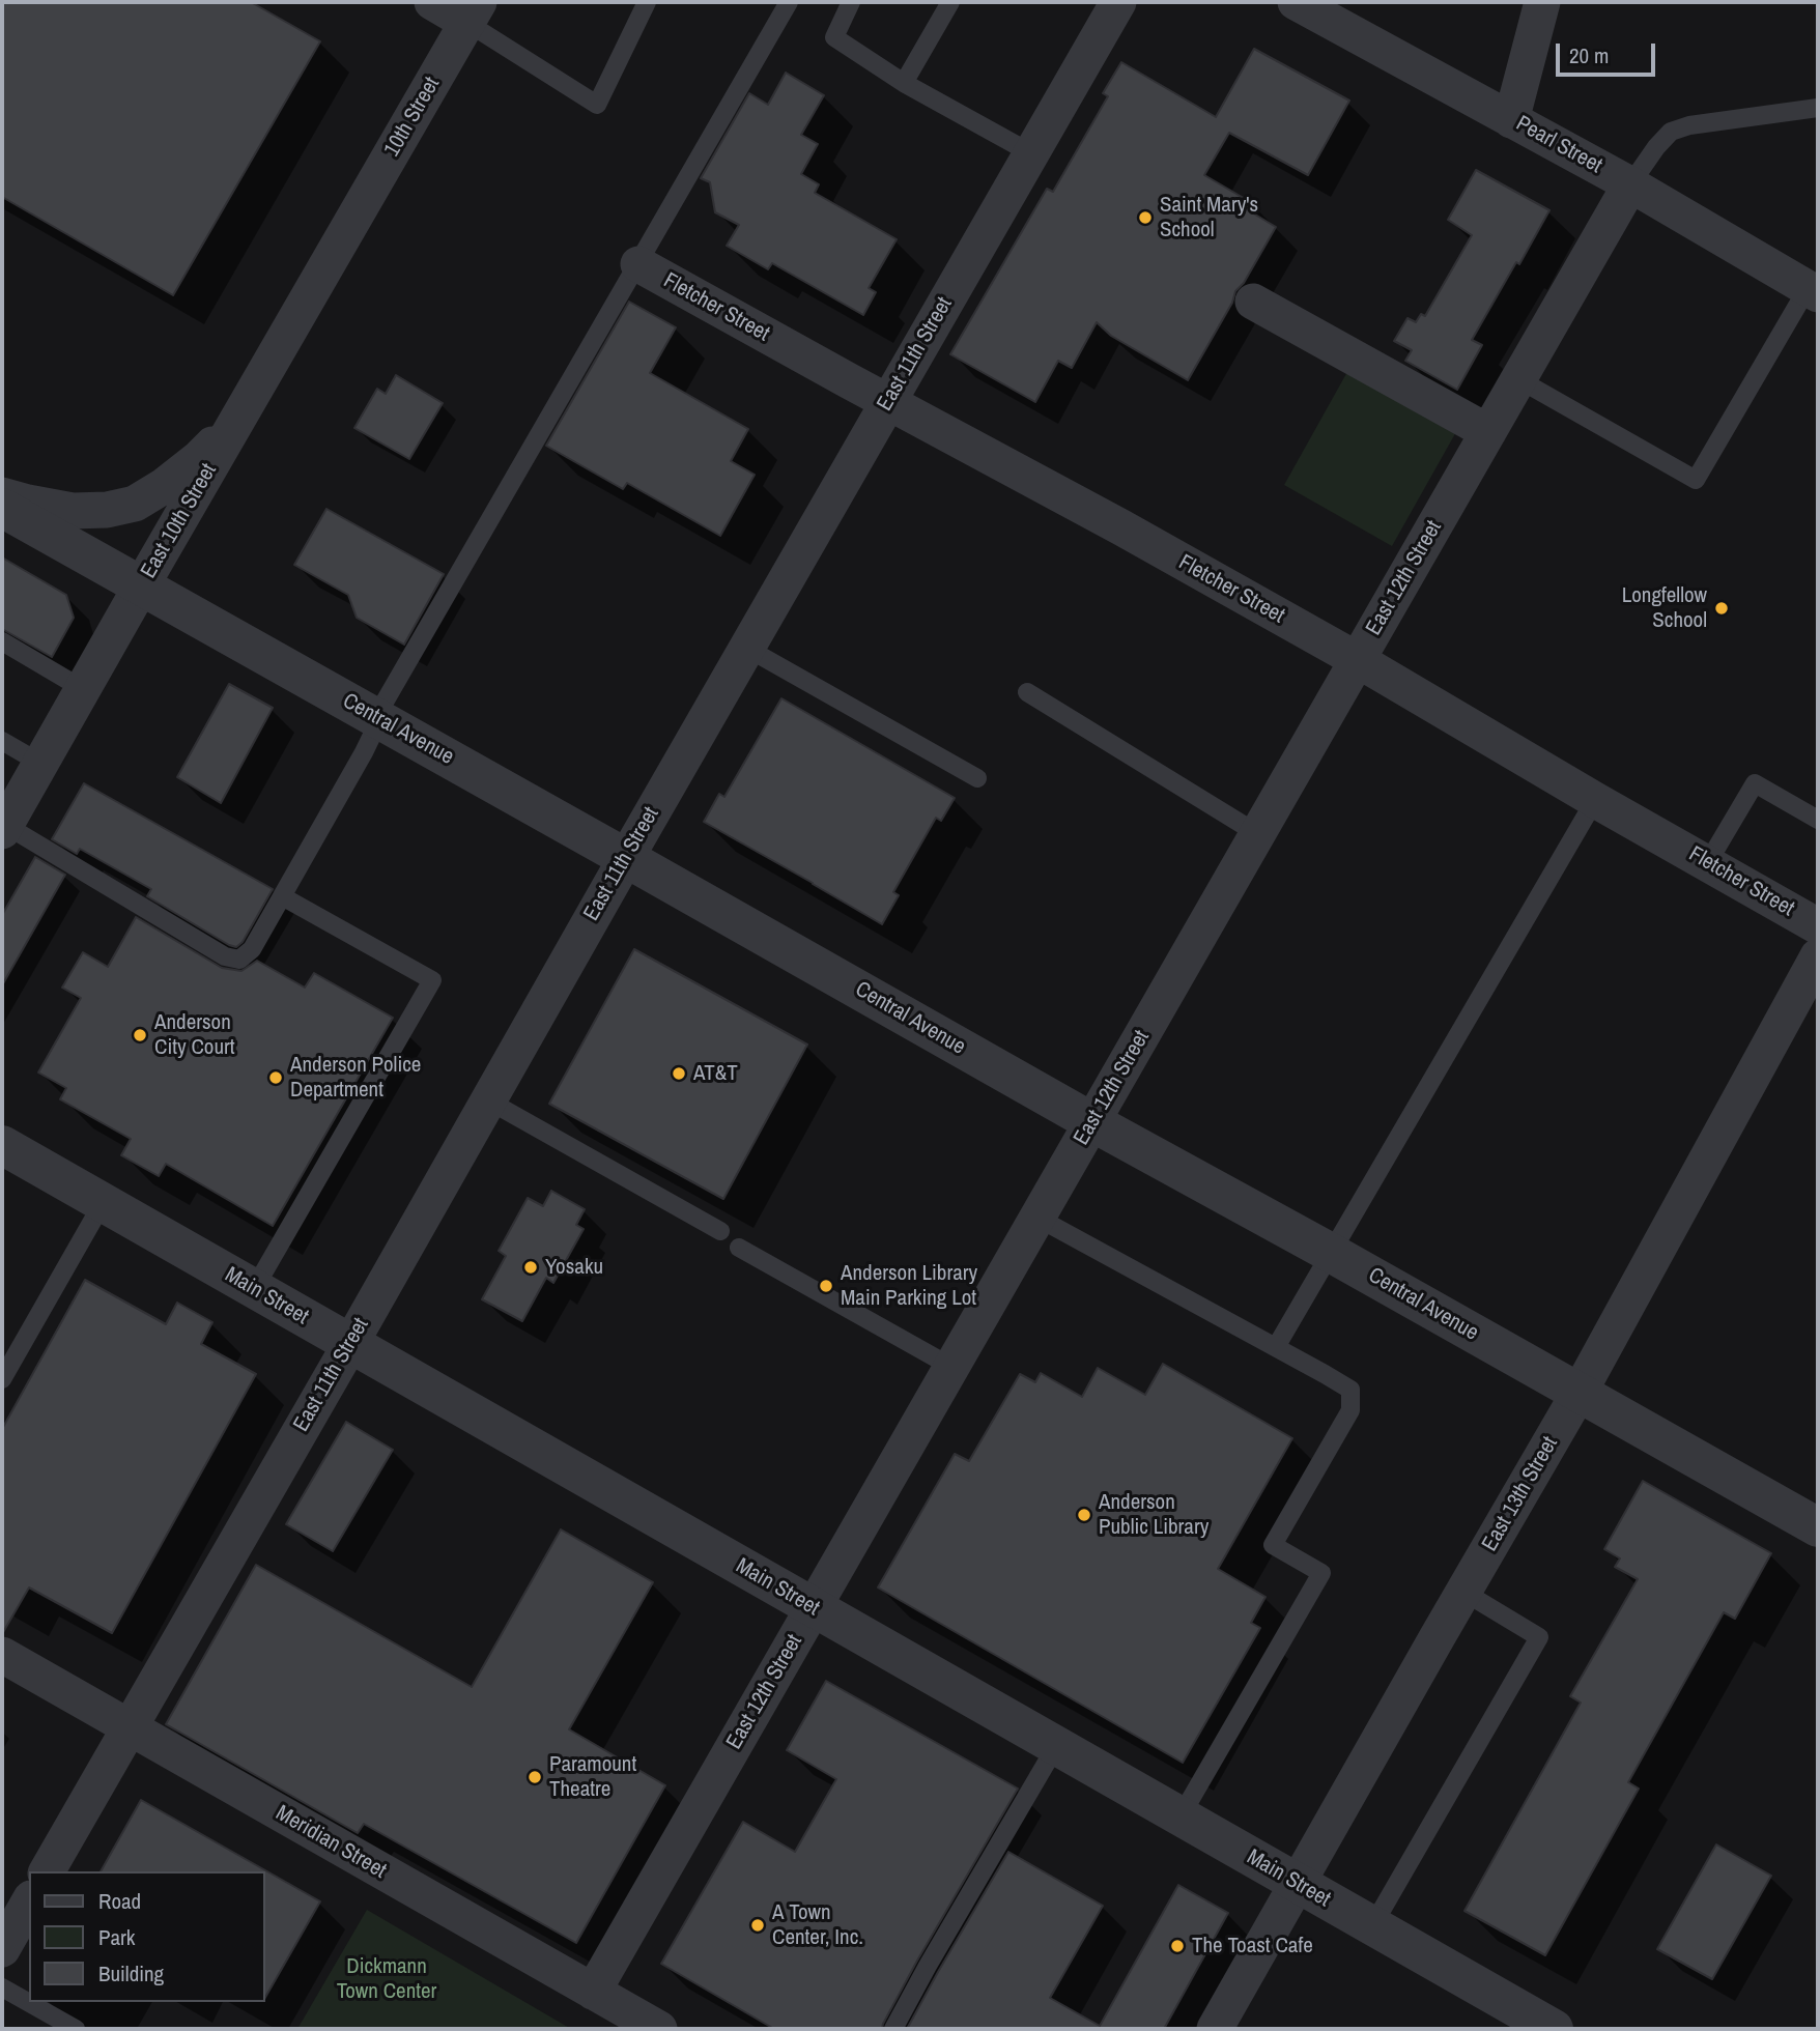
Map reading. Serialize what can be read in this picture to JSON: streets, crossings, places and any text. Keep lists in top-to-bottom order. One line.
{"streets":{"street":["10th Street","Pearl Street","Fletcher Street","East 11th Street","East 10th Street","East 12th Street","Central Avenue","Main Street","East 13th Street","Meridian Street"]},"crossings":[["10th Street","East 10th Street"],["Pearl Street","East 12th Street"],["Fletcher Street","East 11th Street"],["Fletcher Street","East 12th Street"],["East 11th Street","Central Avenue"],["East 11th Street","Main Street"],["East 11th Street","Meridian Street"],["East 10th Street","Central Avenue"],["East 12th Street","Central Avenue"],["East 12th Street","Main Street"],["East 12th Street","Meridian Street"],["Central Avenue","East 13th Street"],["Main Street","East 13th Street"]],"parks":["Dickmann Town Center"],"places":["Saint Mary's School","Longfellow School","Anderson City Court","AT&T","Anderson Police Department","Yosaku","Anderson Library Main Parking Lot","Anderson Public Library","Paramount Theatre","A Town Center, Inc.","The Toast Cafe"],"legend":["Road","Park","Building"],"scale_bar":"20 m"}
